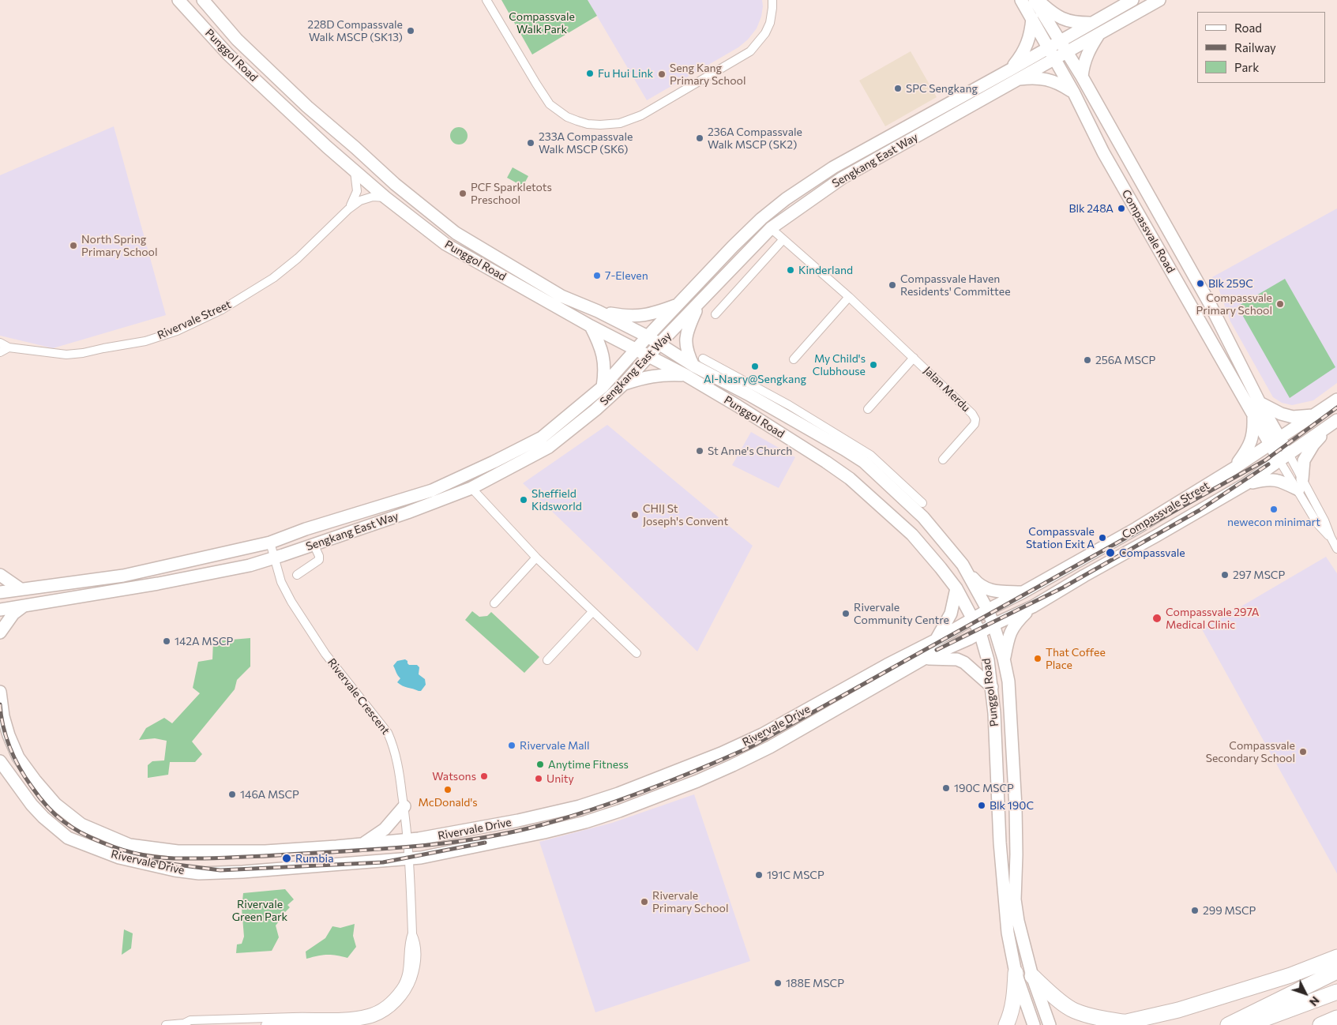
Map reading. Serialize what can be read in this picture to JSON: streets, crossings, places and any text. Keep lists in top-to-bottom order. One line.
{"streets":{"main road":["Punggol Road","Sengkang East Way","Compassvale Road","Compassvale Street","Rivervale Drive"],"street":["Rivervale Street","Jalan Merdu","Rivervale Crescent"]},"crossings":[["Punggol Road","Sengkang East Way"],["Punggol Road","Rivervale Street"],["Punggol Road","Compassvale Street"],["Punggol Road","Rivervale Drive"],["Sengkang East Way","Compassvale Road"],["Sengkang East Way","Jalan Merdu"],["Sengkang East Way","Rivervale Crescent"],["Compassvale Road","Compassvale Street"],["Compassvale Street","Rivervale Drive"],["Rivervale Crescent","Rivervale Drive"]],"parks":["Compassvale Walk Park","Rivervale Green Park"],"places":["228D Compassvale Walk MSCP (SK13)","Fu Hui Link","Seng Kang Primary School","SPC Sengkang","236A Compassvale Walk MSCP (SK2)","233A Compassvale Walk MSCP (SK6)","PCF Sparkletots Preschool","Blk 248A","North Spring Primary School","Kinderland","7-Eleven","Blk 259C","Compassvale Haven Residents' Committee","Compassvale Primary School","256A MSCP","My Child's Clubhouse","Al-Nasry@Sengkang","St Anne's Church","Sheffield Kidsworld","newecon minimart","CHIJ St Joseph's Convent","Compassvale Station Exit A","Compassvale","297 MSCP","Rivervale Community Centre","Compassvale 297A Medical Clinic","142A MSCP","That Coffee Place","Rivervale Mall","Compassvale Secondary School","Anytime Fitness","Watsons","Unity","190C MSCP","McDonald's","146A MSCP","Blk 190C","Rumbia","191C MSCP","Rivervale Primary School","299 MSCP","188E MSCP"],"legend":["Road","Railway","Park"],"north":"bottom right"}
